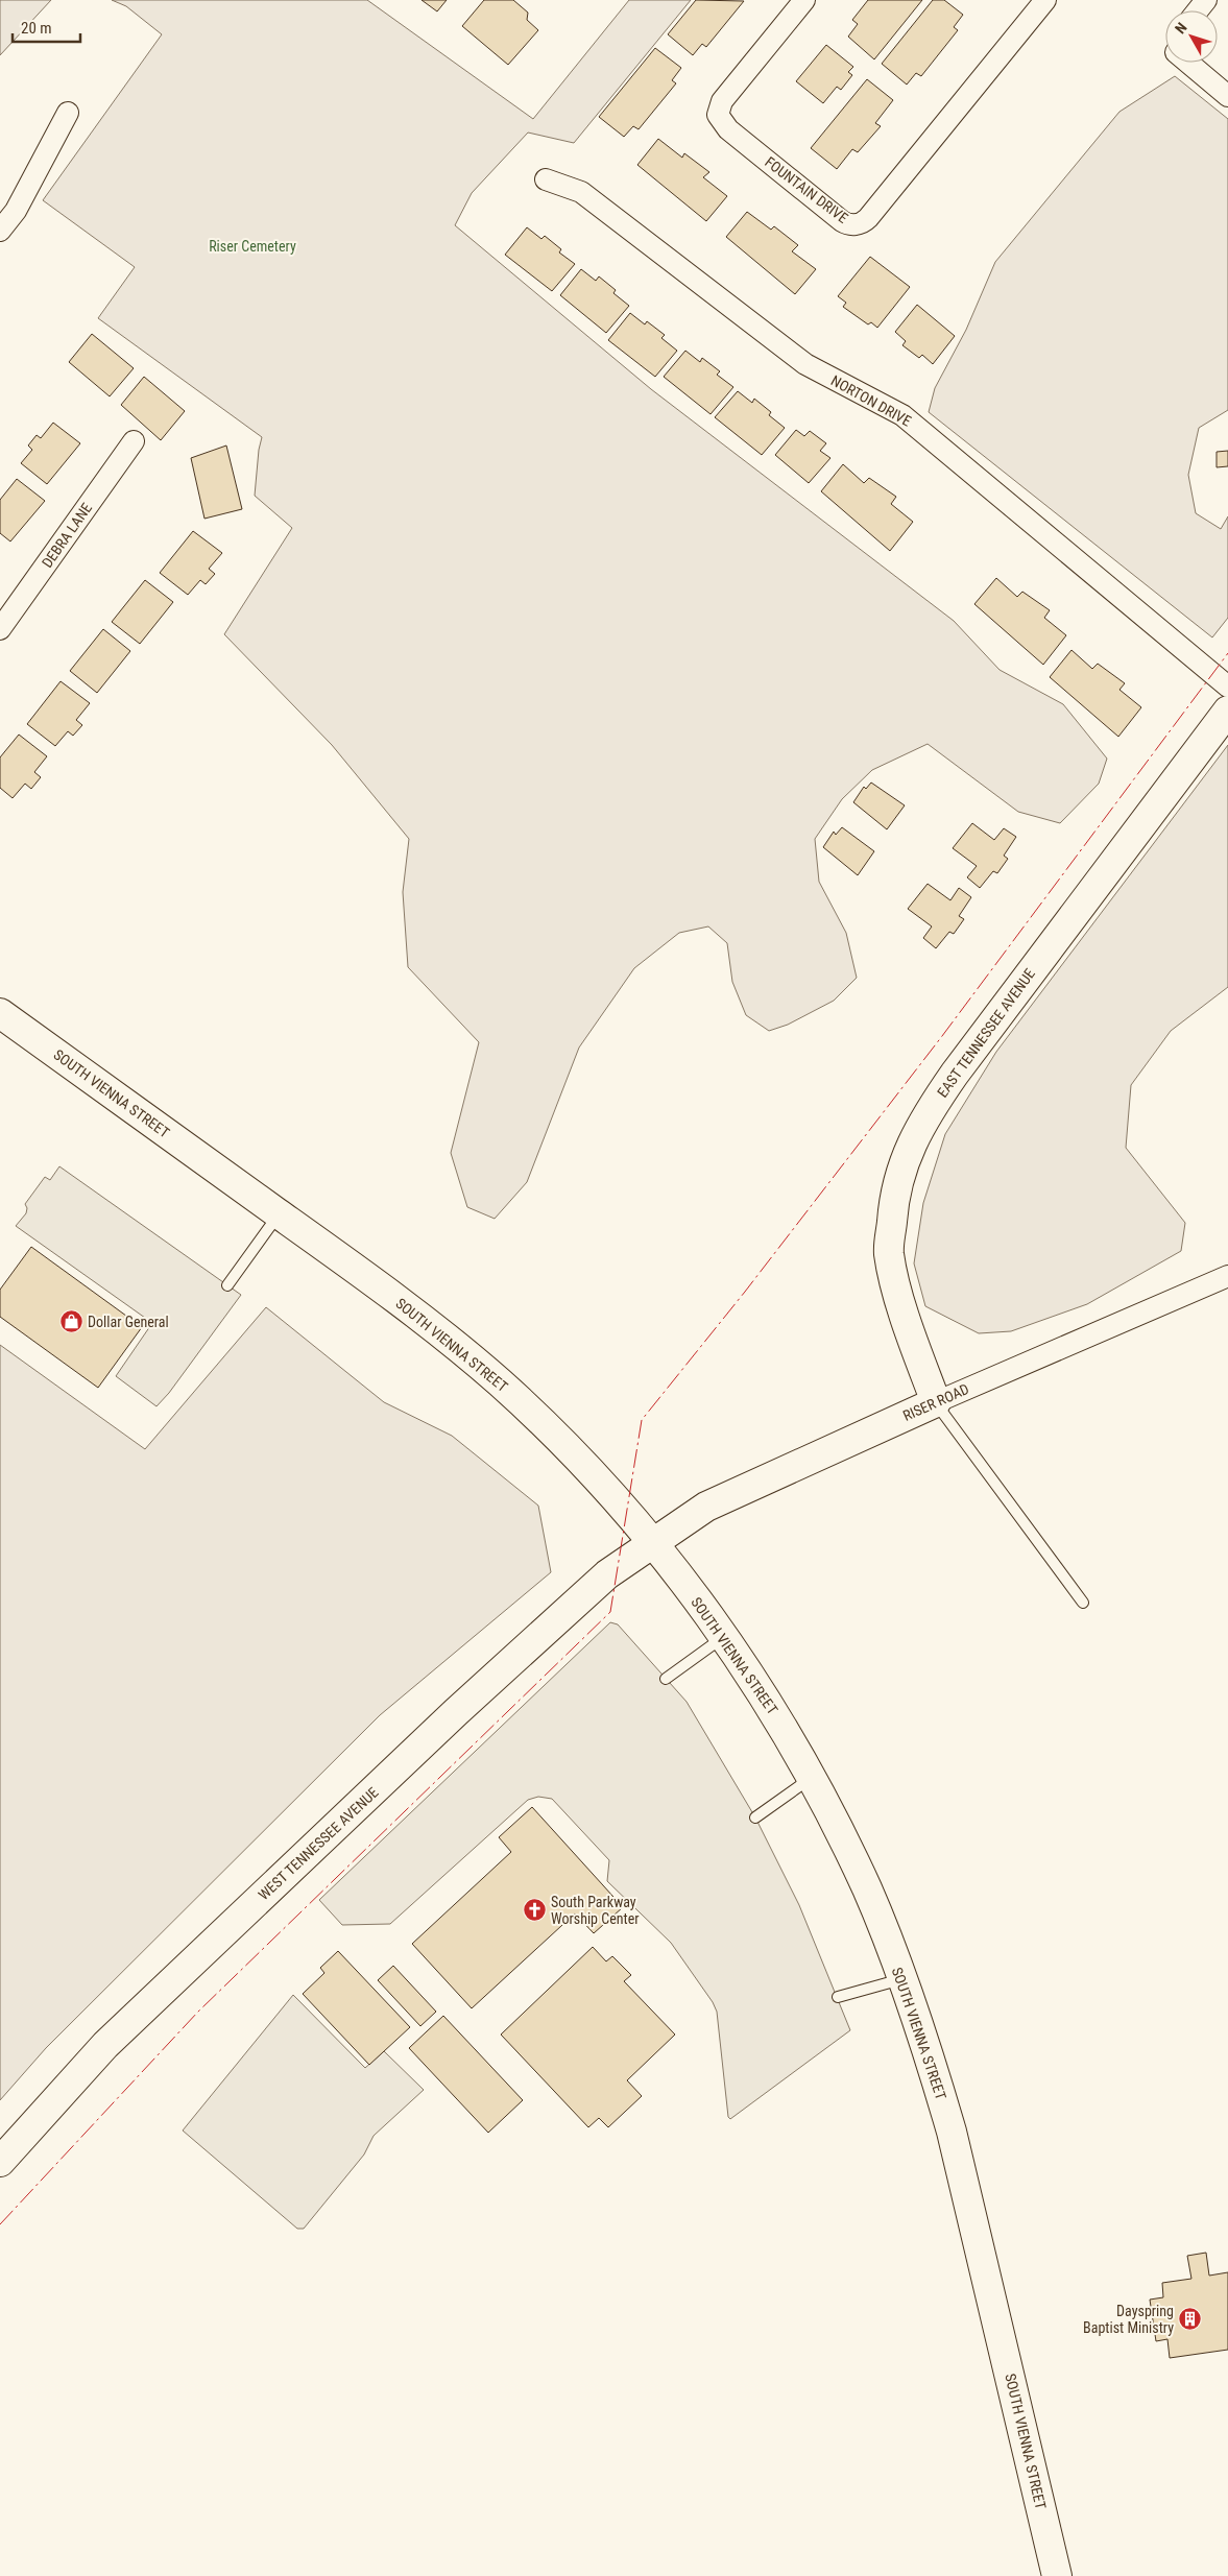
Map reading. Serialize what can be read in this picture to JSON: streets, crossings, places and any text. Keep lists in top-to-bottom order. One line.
{"streets":{"main road":["EAST TENNESSEE AVENUE","SOUTH VIENNA STREET","RISER ROAD","WEST TENNESSEE AVENUE"],"street":["FOUNTAIN DRIVE","NORTON DRIVE","DEBRA LANE"]},"crossings":[["EAST TENNESSEE AVENUE","RISER ROAD"],["SOUTH VIENNA STREET","RISER ROAD"],["SOUTH VIENNA STREET","WEST TENNESSEE AVENUE"],["RISER ROAD","WEST TENNESSEE AVENUE"]],"parks":["Riser Cemetery"],"places":{"shop":["Dollar General"],"church":["South Parkway Worship Center"],"building":["Dayspring Baptist Ministry"]},"scale_bar":"20 m","north":"top left"}
